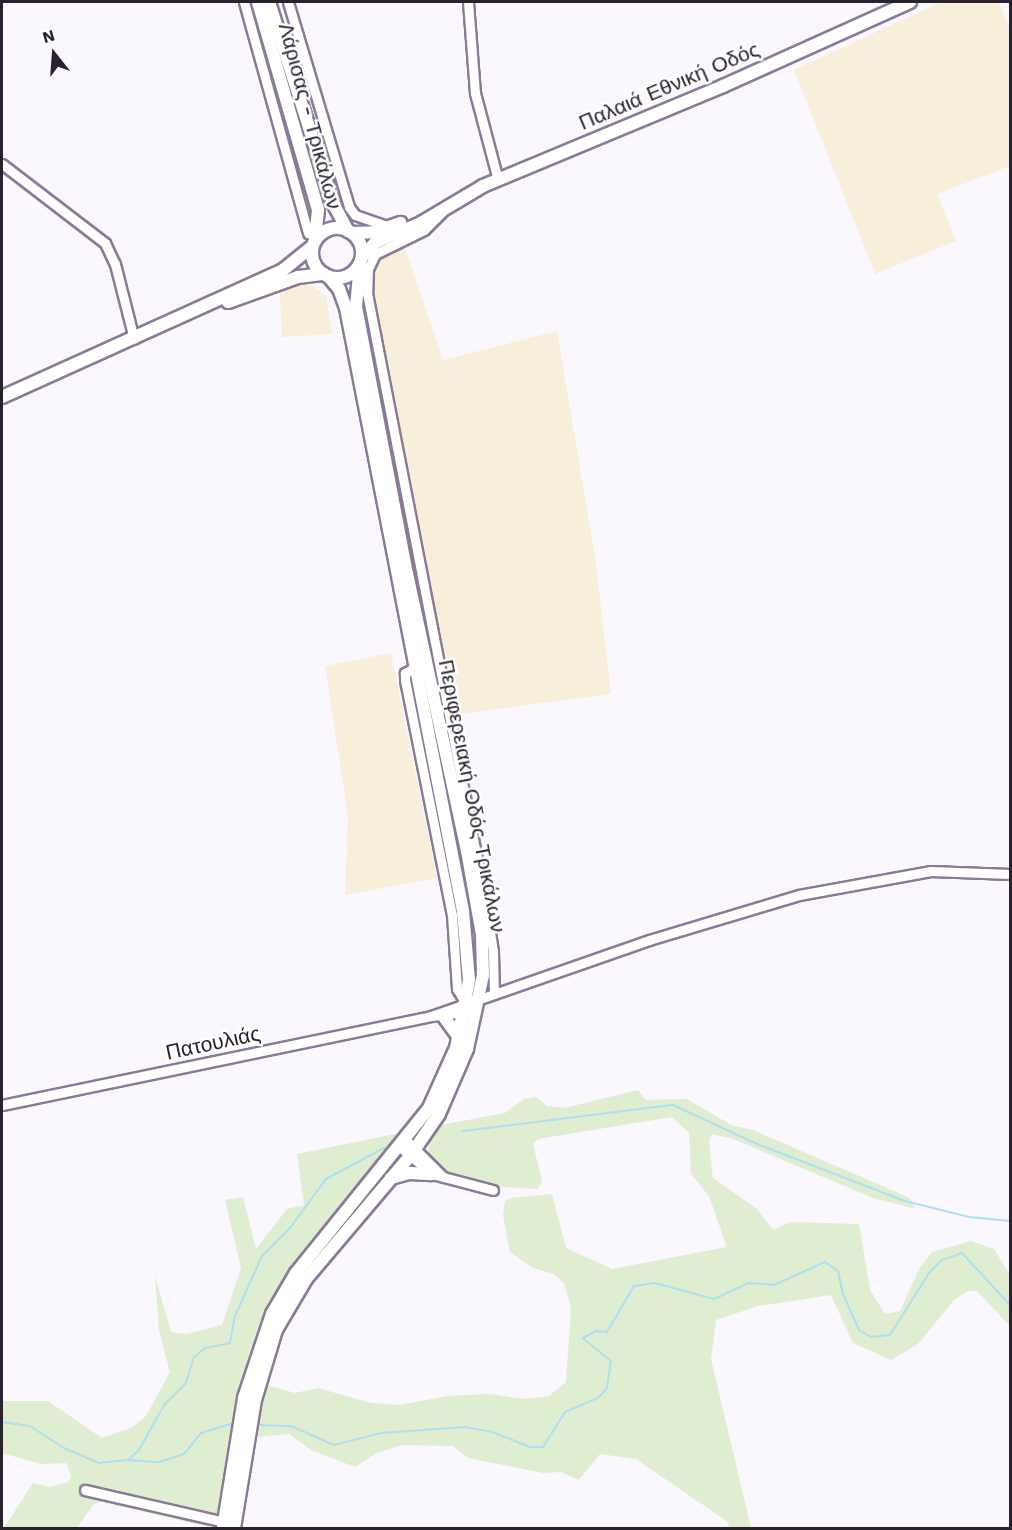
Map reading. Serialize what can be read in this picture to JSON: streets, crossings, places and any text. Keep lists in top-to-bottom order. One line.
{"streets":{"main road":["Παλαιά Εθνική Οδός","Λάρισας - Τρικάλων","Περιφερειακή Οδός Τρικάλων"],"street":["Πατουλιάς"]},"crossings":[["Παλαιά Εθνική Οδός","Λάρισας - Τρικάλων"],["Παλαιά Εθνική Οδός","Περιφερειακή Οδός Τρικάλων"],["Λάρισας - Τρικάλων","Περιφερειακή Οδός Τρικάλων"],["Περιφερειακή Οδός Τρικάλων","Πατουλιάς"]],"north":"top"}
